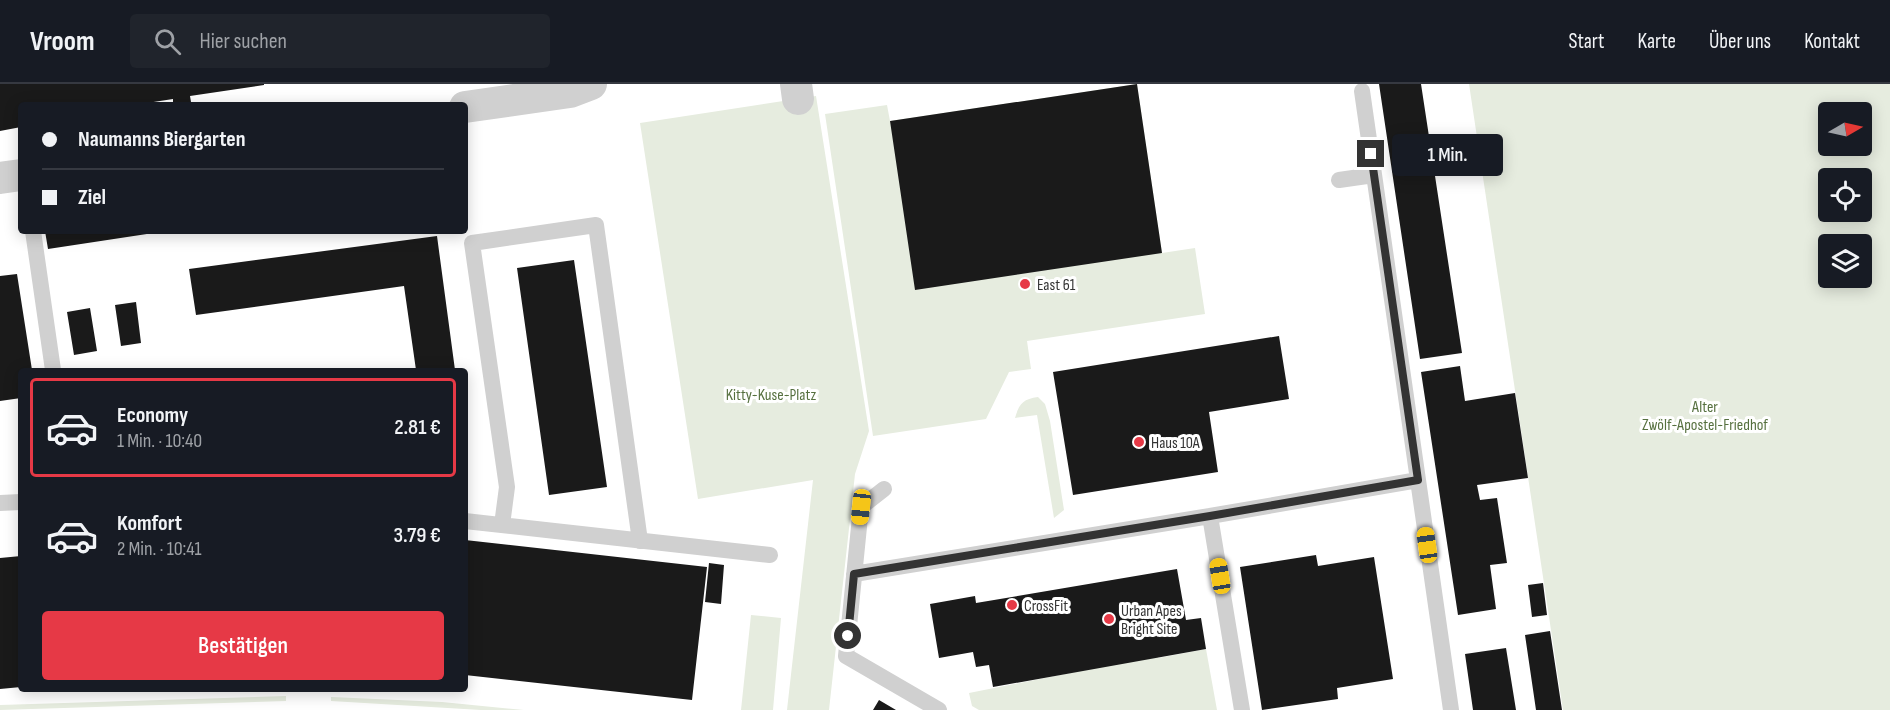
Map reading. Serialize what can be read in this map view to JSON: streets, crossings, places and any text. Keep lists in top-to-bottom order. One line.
{"parks":["Kitty-Kuse-Platz","Alter Zwölf-Apostel-Friedhof"],"places":["East 61","Haus 10A","CrossFit","Urban Apes Bright Site"],"north":"right","page":{"header":"Vroom","search":"Hier suchen","nav":["Start","Karte","Über uns","Kontakt"],"banner":["Naumanns Biergarten","Ziel"],"bubble":"1 Min.","list":[{"name":"Economy","note":"1 Min. · 10:40","value":"2.81 €"},{"name":"Komfort","note":"2 Min. · 10:41","value":"3.79 €"}],"buttons":"Bestätigen"}}
